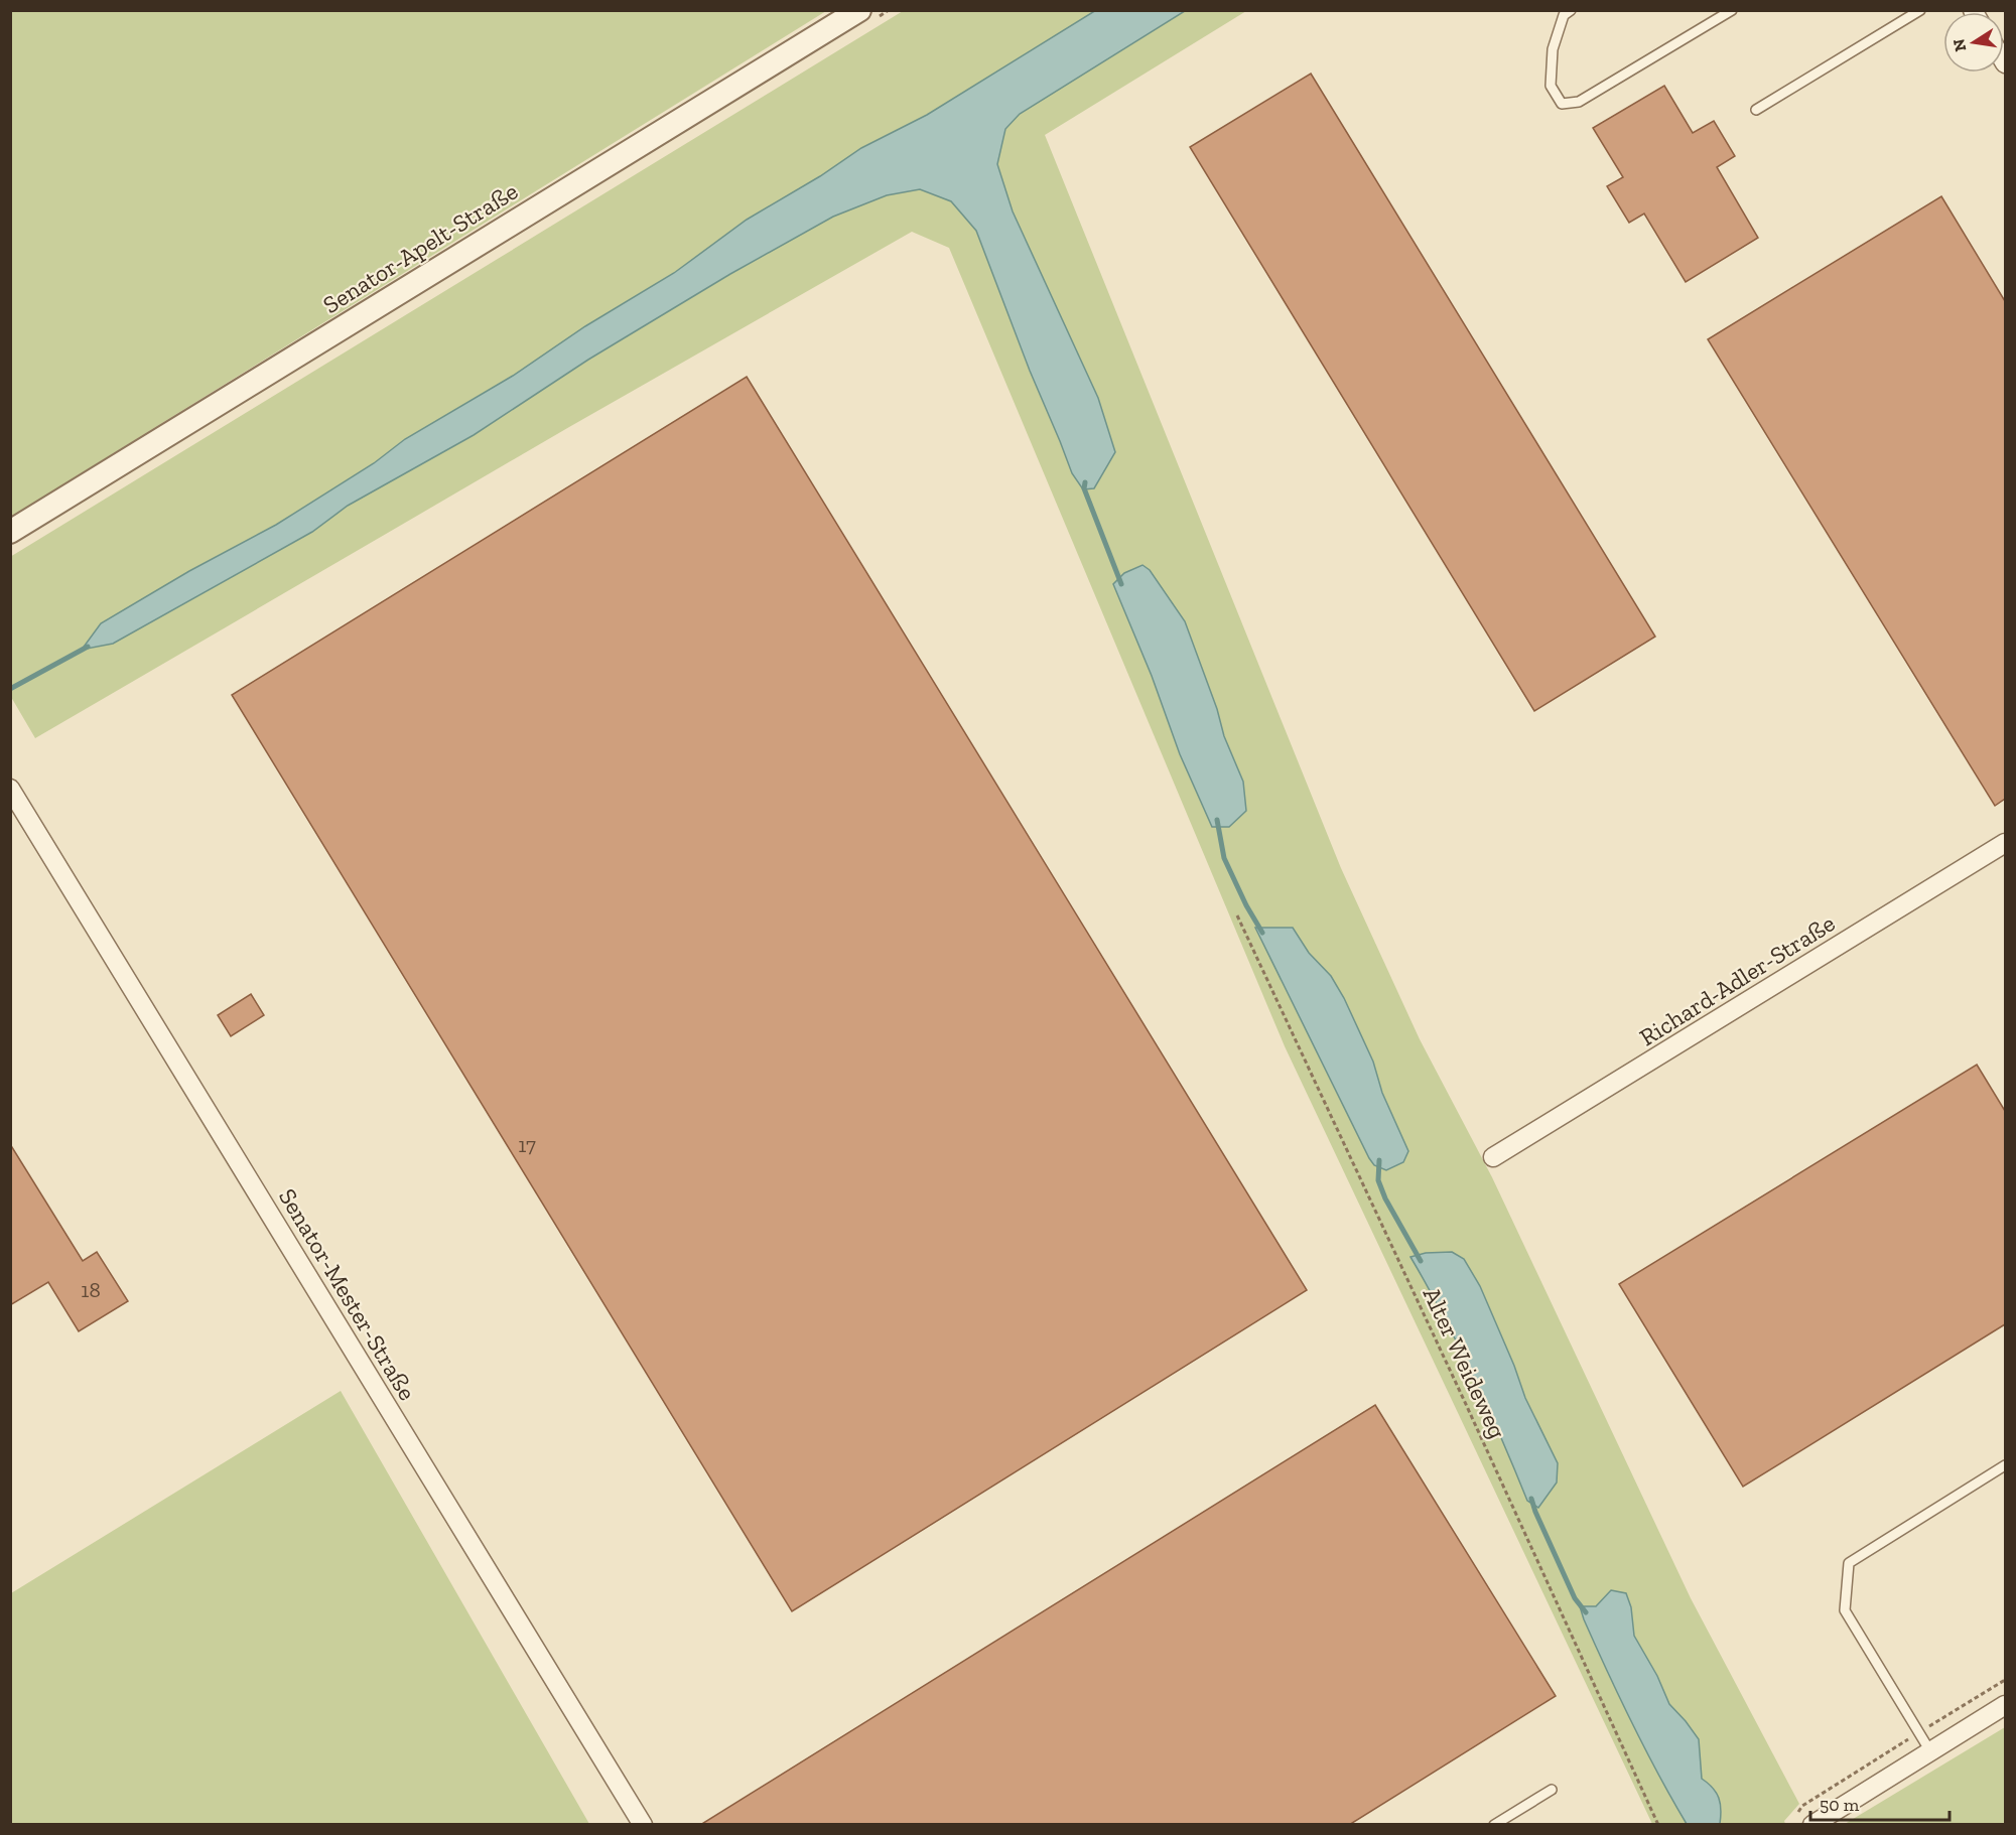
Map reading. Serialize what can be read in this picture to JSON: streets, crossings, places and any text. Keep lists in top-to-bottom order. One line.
{"streets":{"street":["Senator-Apelt-Straße","Richard-Adler-Straße","Senator-Mester-Straße"],"path":["Alter Weideweg"]},"house_numbers":["17","18"],"scale_bar":"50 m","north":"left"}
